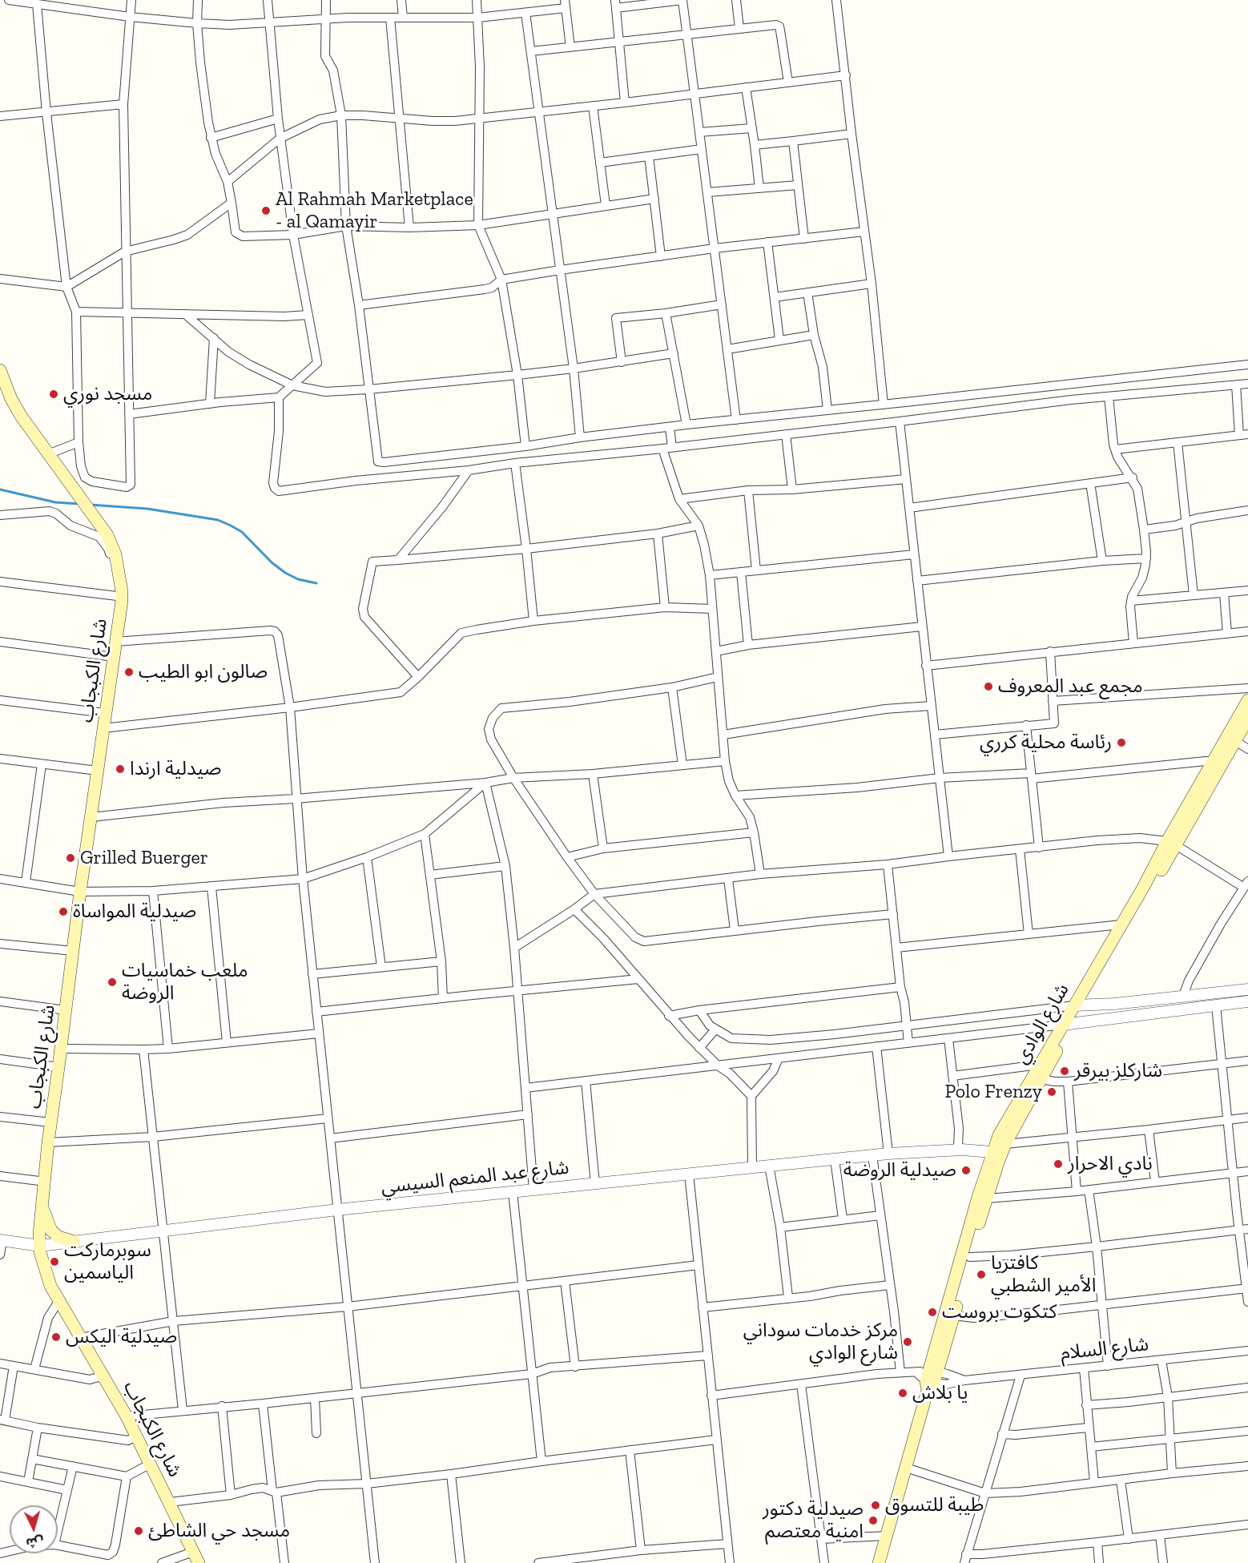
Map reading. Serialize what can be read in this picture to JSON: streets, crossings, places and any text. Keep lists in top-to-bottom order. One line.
{"streets":{"main road":["شارع الكبجاب","شارع الوادي"],"street":["شارع عبد المنعم السيسي","شارع السلام"]},"crossings":[["شارع الكبجاب","شارع عبد المنعم السيسي"],["شارع الوادي","شارع عبد المنعم السيسي"],["شارع الوادي","شارع السلام"]],"places":["Al Rahmah Marketplace - al Qamayir","مسجد نوري","صالون ابو الطيب","مجمع عبد المعروف","رئاسة محلية كرري","صيدلية ارندا","Grilled Buerger","صيدلية المواساة","ملعب خماسيات الروضة","شاركلز بيرقر","Polo Frenzy","نادي الاحرار","صيدلية الروضة","سوبرماركت الياسمين","كافتريا الأمير الشطبي","كتكوت بروست","صيدلية اليكس","مركز خدمات سوداني شارع الوادي","يا بلاش","طيبة للتسوق","صيدلية دكتور امنية معتصم","مسجد حي الشاطئ"],"north":"bottom"}
